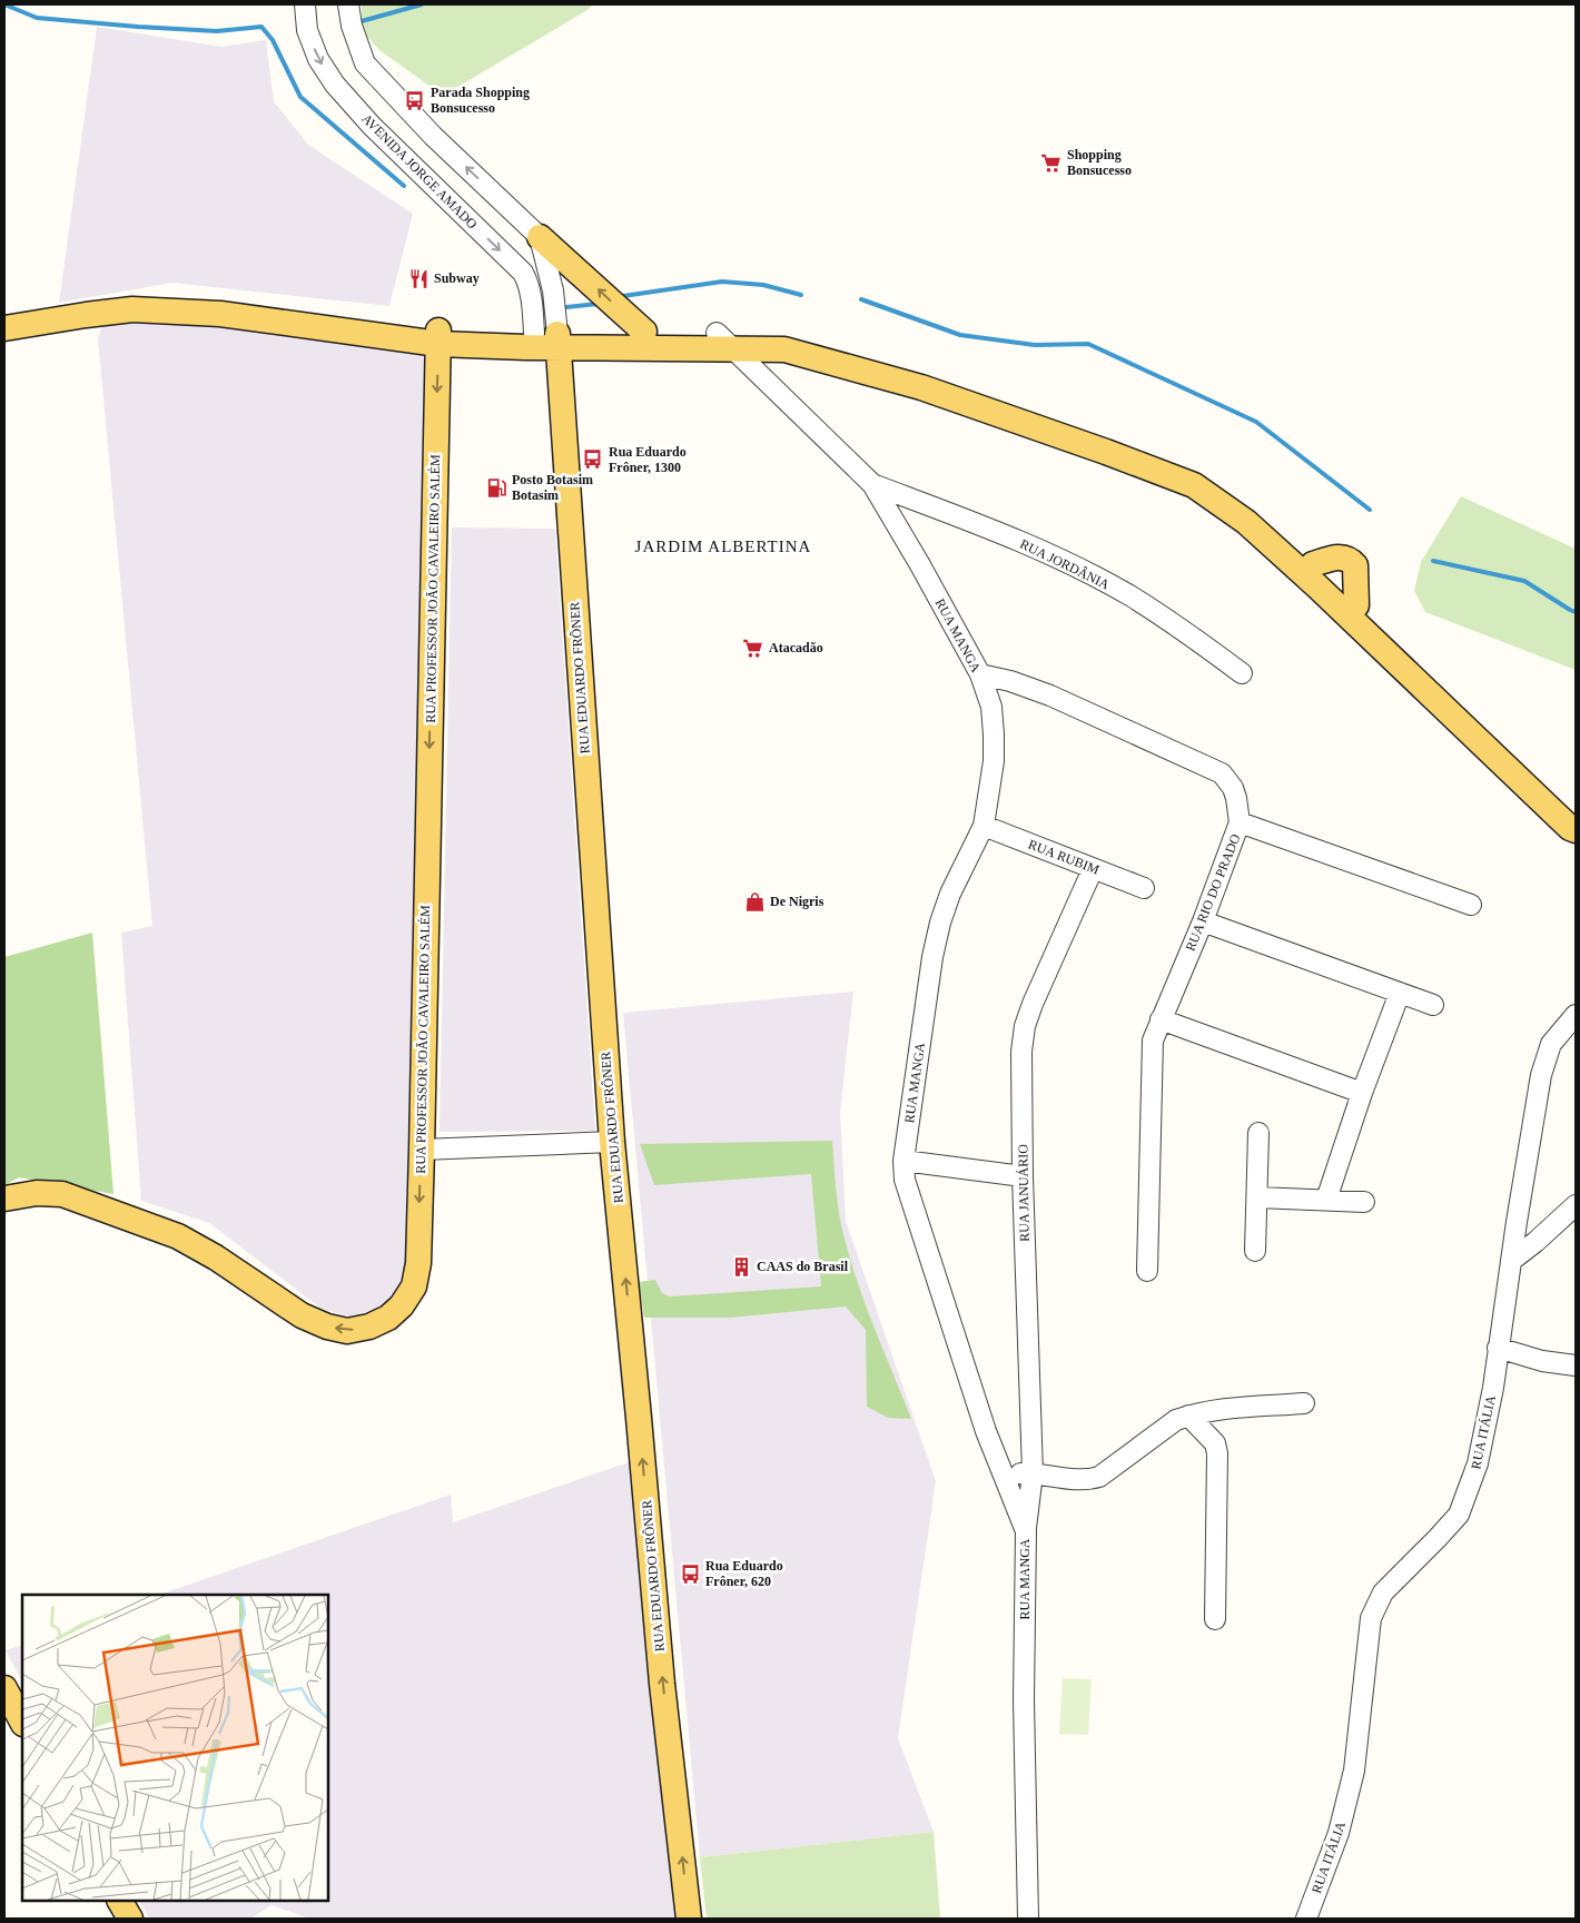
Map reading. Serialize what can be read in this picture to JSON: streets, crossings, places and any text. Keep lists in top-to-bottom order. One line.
{"streets":{"main road":["RUA PROFESSOR JOÃO CAVALEIRO SALÉM","RUA EDUARDO FRÔNER"],"street":["AVENIDA JORGE AMADO","RUA JORDÂNIA","RUA MANGA","RUA RUBIM","RUA RIO DO PRADO","RUA JANUÁRIO","RUA ITÁLIA"]},"crossings":[["AVENIDA JORGE AMADO","RUA EDUARDO FRÔNER"],["RUA JORDÂNIA","RUA MANGA"],["RUA MANGA","RUA RUBIM"],["RUA MANGA","RUA RIO DO PRADO"],["RUA MANGA","RUA JANUÁRIO"],["RUA RUBIM","RUA JANUÁRIO"]],"one_way":["RUA EDUARDO FRÔNER"],"districts":["JARDIM ALBERTINA"],"places":{"bus stop":["Parada Shopping Bonsucesso","Rua Eduardo Frôner, 1300","Rua Eduardo Frôner, 620"],"supermarket":["Shopping Bonsucesso","Atacadão"],"restaurant":["Subway"],"fuel station":["Posto Botasim Botasim"],"shop":["De Nigris"],"building":["CAAS do Brasil"]}}
